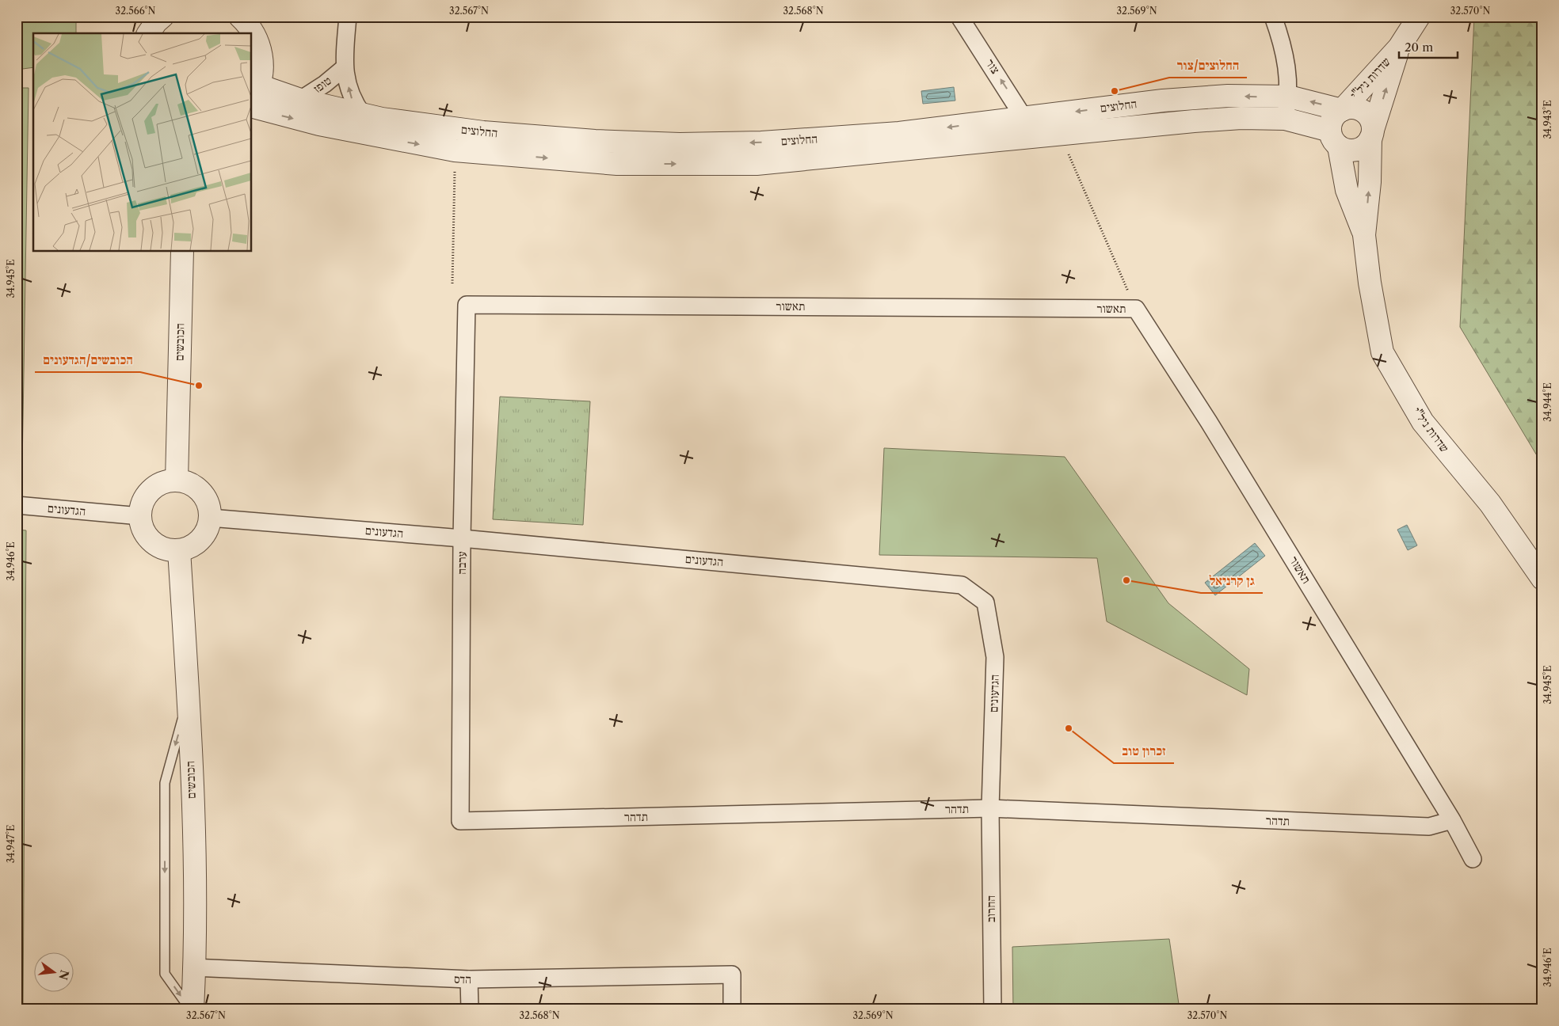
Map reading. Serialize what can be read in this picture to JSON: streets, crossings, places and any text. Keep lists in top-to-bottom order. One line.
{"streets":{"street":["צור","שדרות ניל\"י","טופז","החלוצים","תאשור","הכובשים","הגדעונים","ערבה","תדהר","החרוב","הדס"]},"crossings":[["צור","החלוצים"],["שדרות ניל\"י","החלוצים"],["טופז","החלוצים"],["תאשור","ערבה"],["תאשור","תדהר"],["הכובשים","הגדעונים"],["הכובשים","הדס"],["הגדעונים","ערבה"],["הגדעונים","תדהר"],["הגדעונים","החרוב"],["ערבה","תדהר"],["תדהר","החרוב"]],"one_way":["צור"],"places":["החלוצים/צור","הכובשים/הגדעונים","גן קרניאל","זכרון טוב"],"scale_bar":"20 m","north":"right","coordinates":["32.566°N","32.567°N","32.568°N","32.569°N","32.570°N","34.943°E","34.945°E","34.944°E","34.946°E","34.947°E"]}
